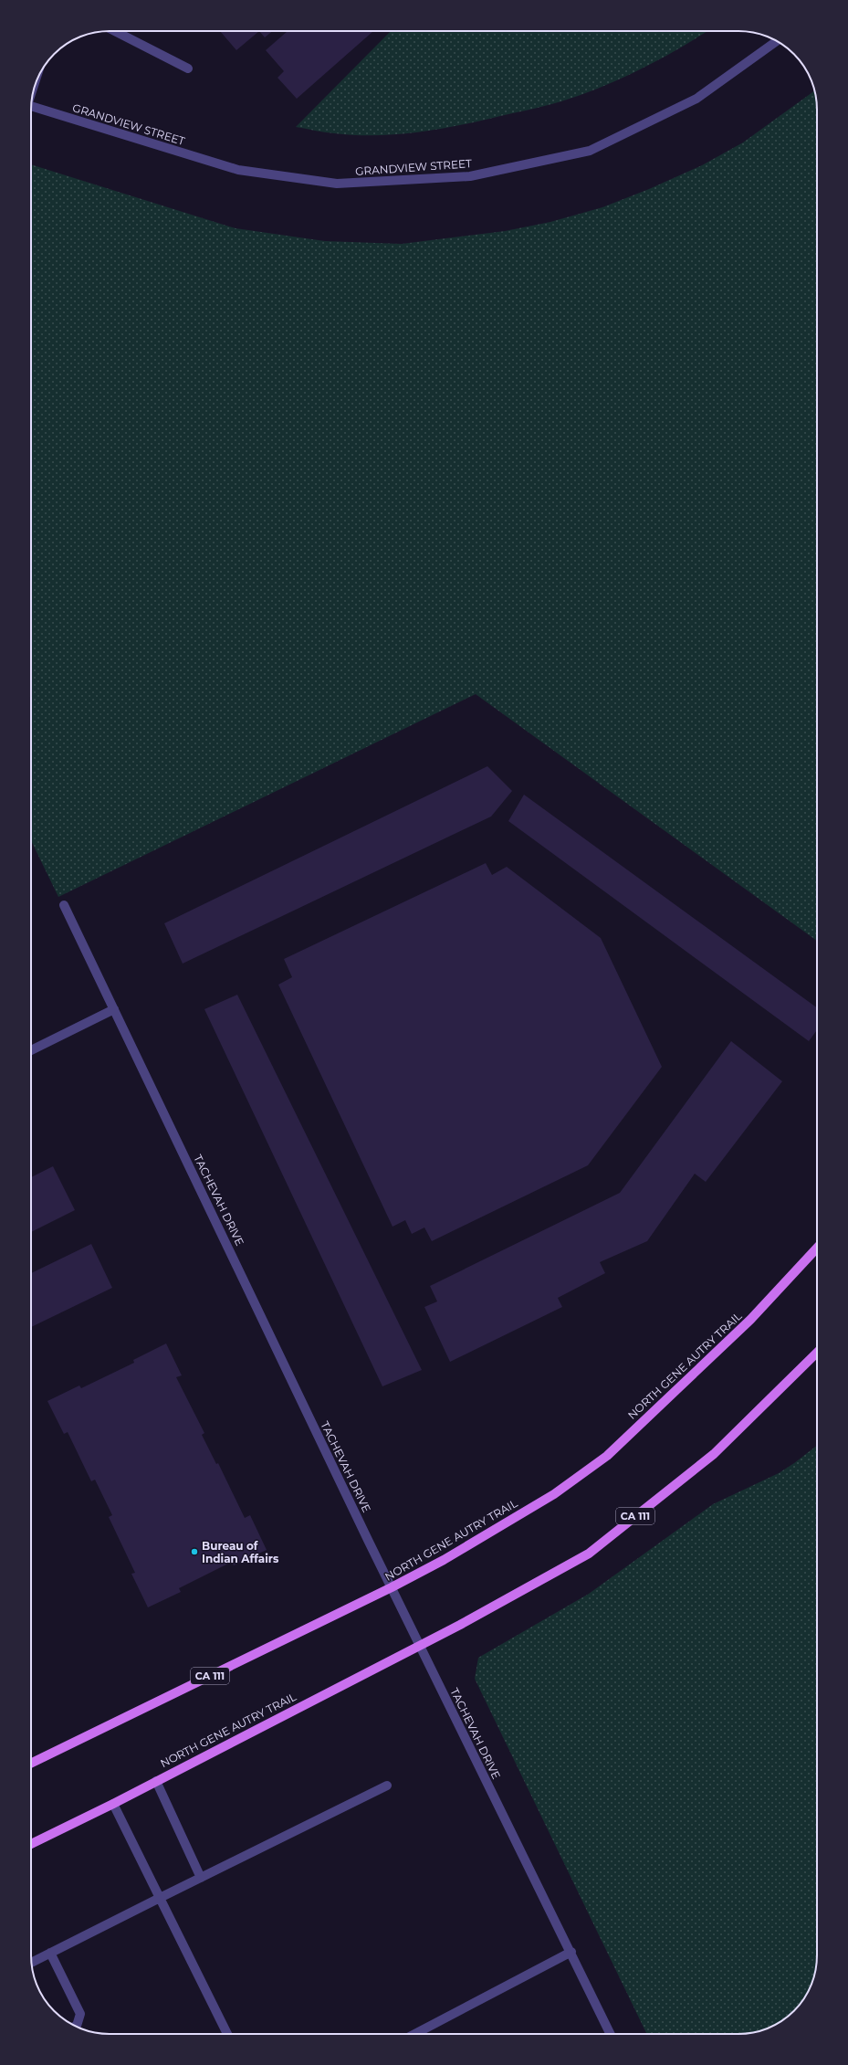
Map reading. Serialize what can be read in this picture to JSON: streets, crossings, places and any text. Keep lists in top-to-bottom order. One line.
{"streets":{"main road":["NORTH GENE AUTRY TRAIL","CA 111"],"street":["GRANDVIEW STREET","TACHEVAH DRIVE"]},"crossings":[["TACHEVAH DRIVE","NORTH GENE AUTRY TRAIL"]],"places":["Bureau of Indian Affairs"]}
